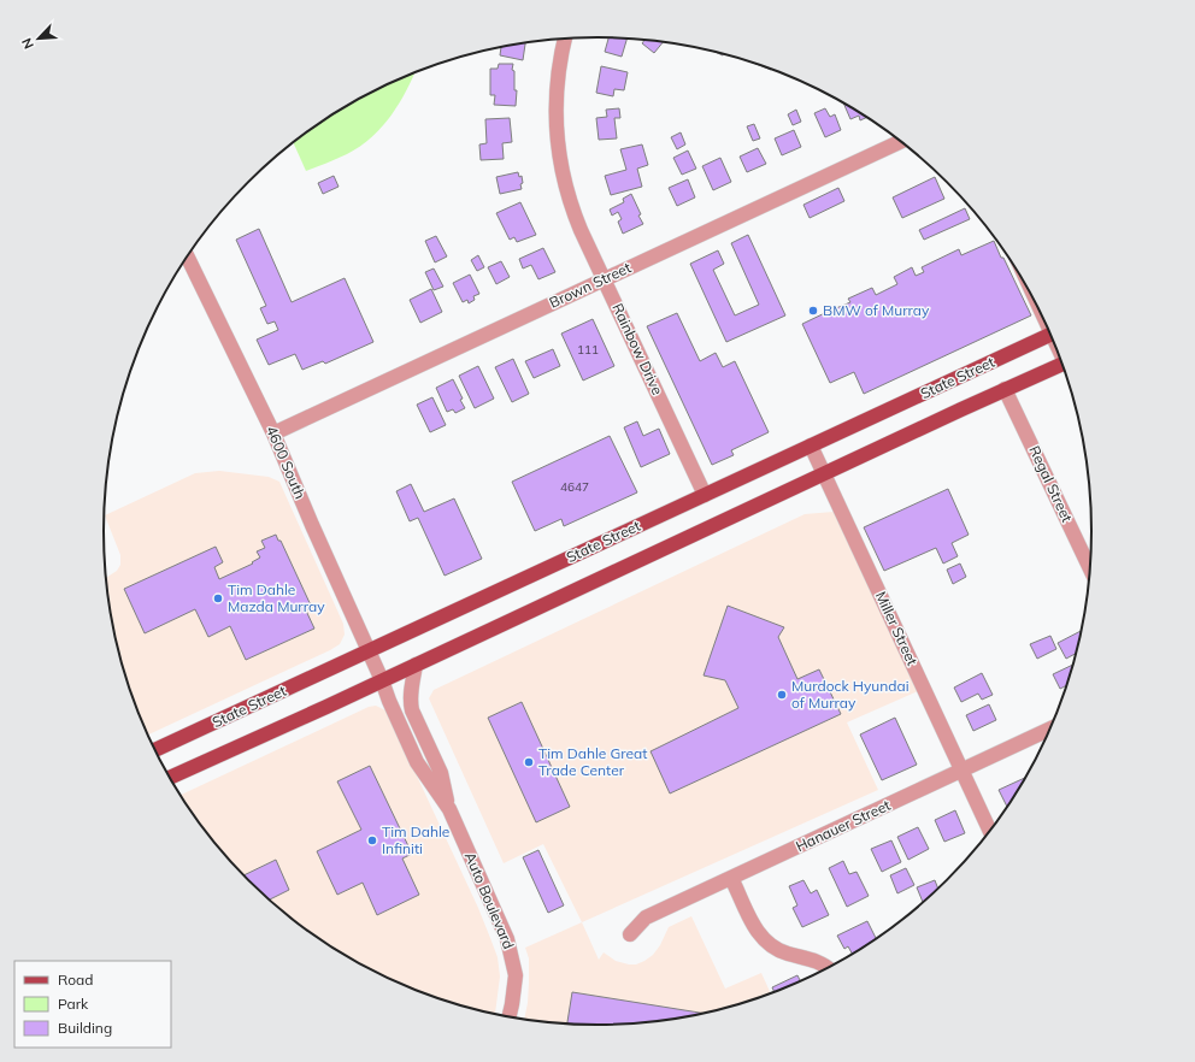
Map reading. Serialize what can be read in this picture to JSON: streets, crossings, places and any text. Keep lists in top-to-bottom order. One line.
{"streets":{"main road":["State Street"],"street":["Brown Street","Rainbow Drive","4600 South","Regal Street","Miller Street","Hanauer Street","Auto Boulevard"]},"crossings":[["Brown Street","Rainbow Drive"],["Brown Street","4600 South"],["Rainbow Drive","State Street"],["State Street","4600 South"],["State Street","Regal Street"],["State Street","Miller Street"],["State Street","Auto Boulevard"],["4600 South","Auto Boulevard"],["Miller Street","Hanauer Street"]],"places":["BMW of Murray","Tim Dahle Mazda Murray","Murdock Hyundai of Murray","Tim Dahle Great Trade Center","Tim Dahle Infiniti"],"house_numbers":["111","4647"],"legend":["Road","Park","Building"],"north":"bottom left"}
